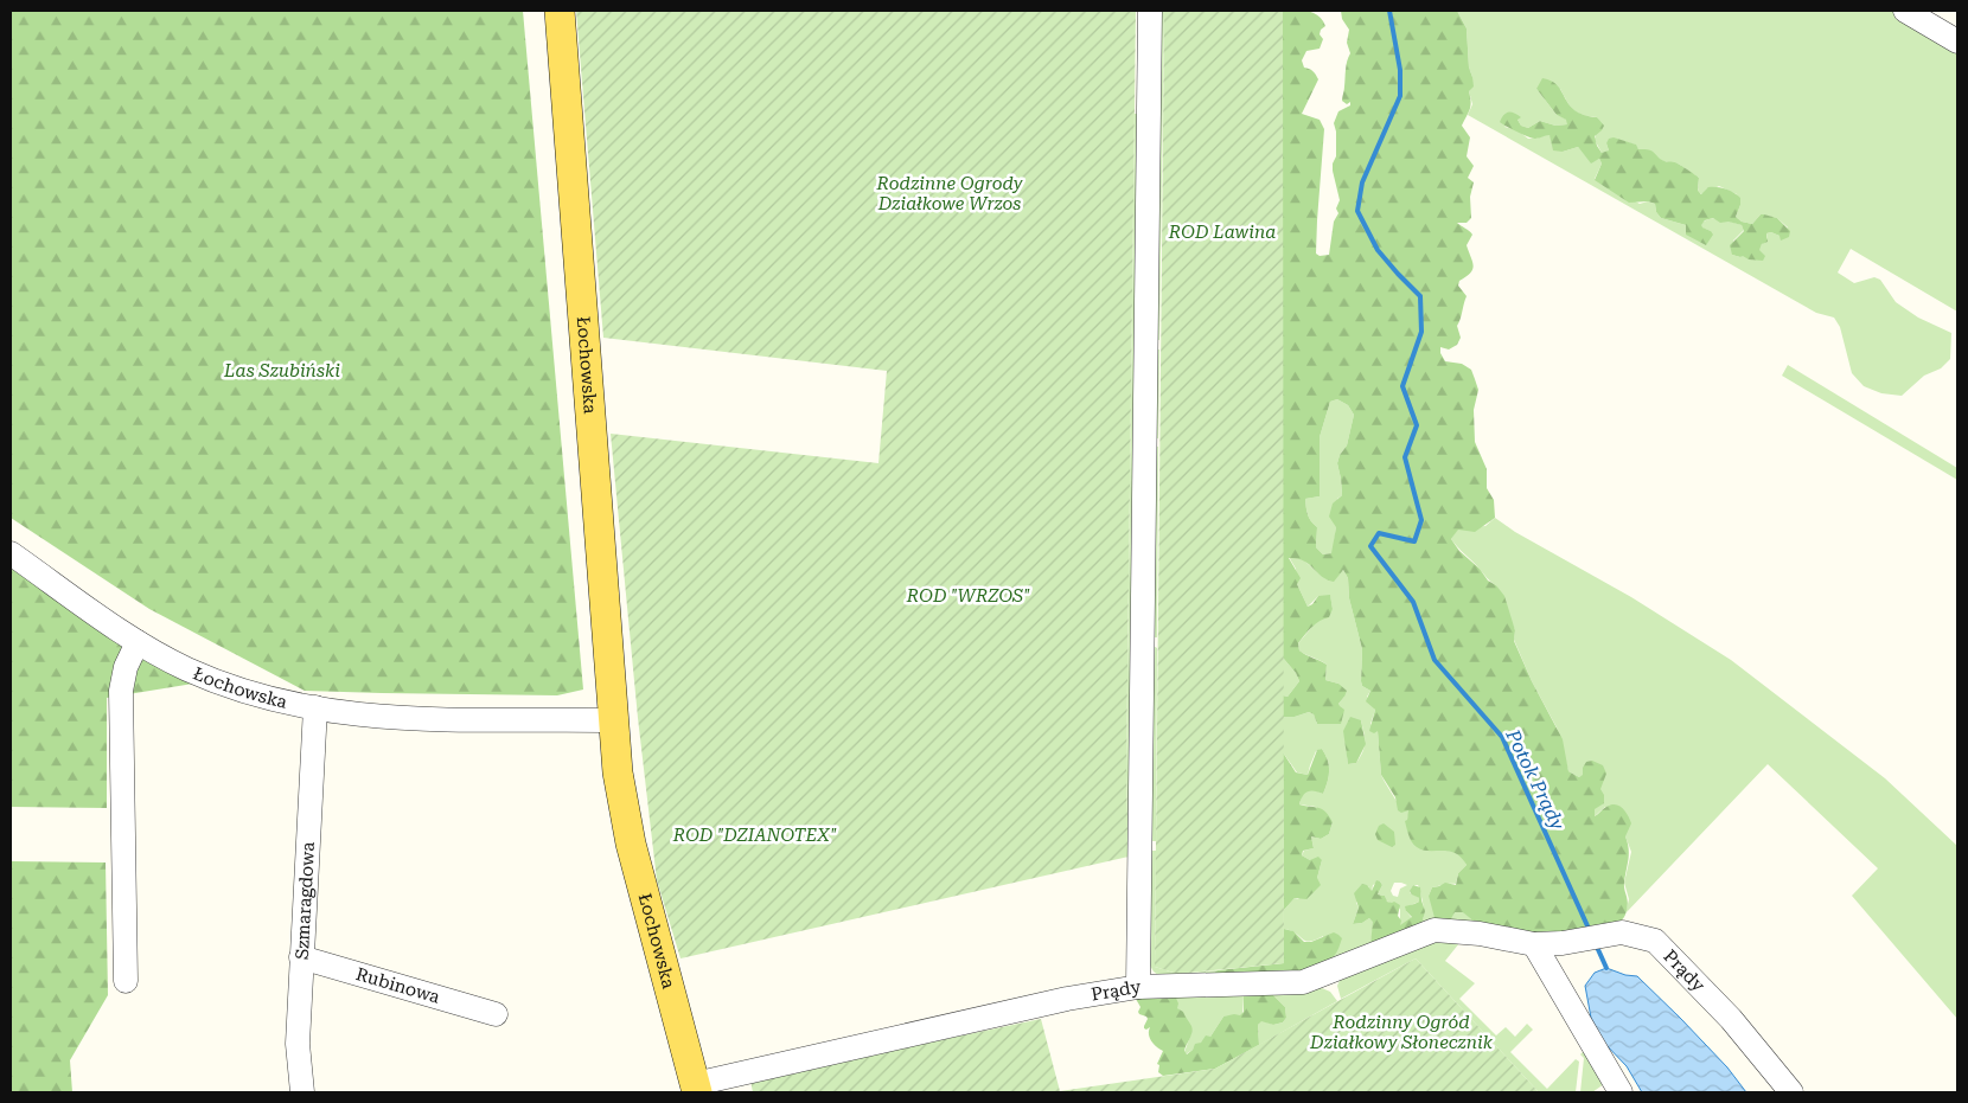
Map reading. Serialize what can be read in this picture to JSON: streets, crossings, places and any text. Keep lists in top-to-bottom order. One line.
{"streets":{"main road":["Łochowska"],"street":["Szmaragdowa","Prądy","Rubinowa"]},"crossings":[["Łochowska","Szmaragdowa"],["Łochowska","Prądy"],["Szmaragdowa","Rubinowa"]],"water":["Potok Prądy"],"parks":["Rodzinne Ogrody Działkowe Wrzos","ROD Lawina","Las Szubiński","ROD \"WRZOS\"","ROD \"DZIANOTEX\"","Rodzinny Ogród Działkowy Słonecznik"]}
